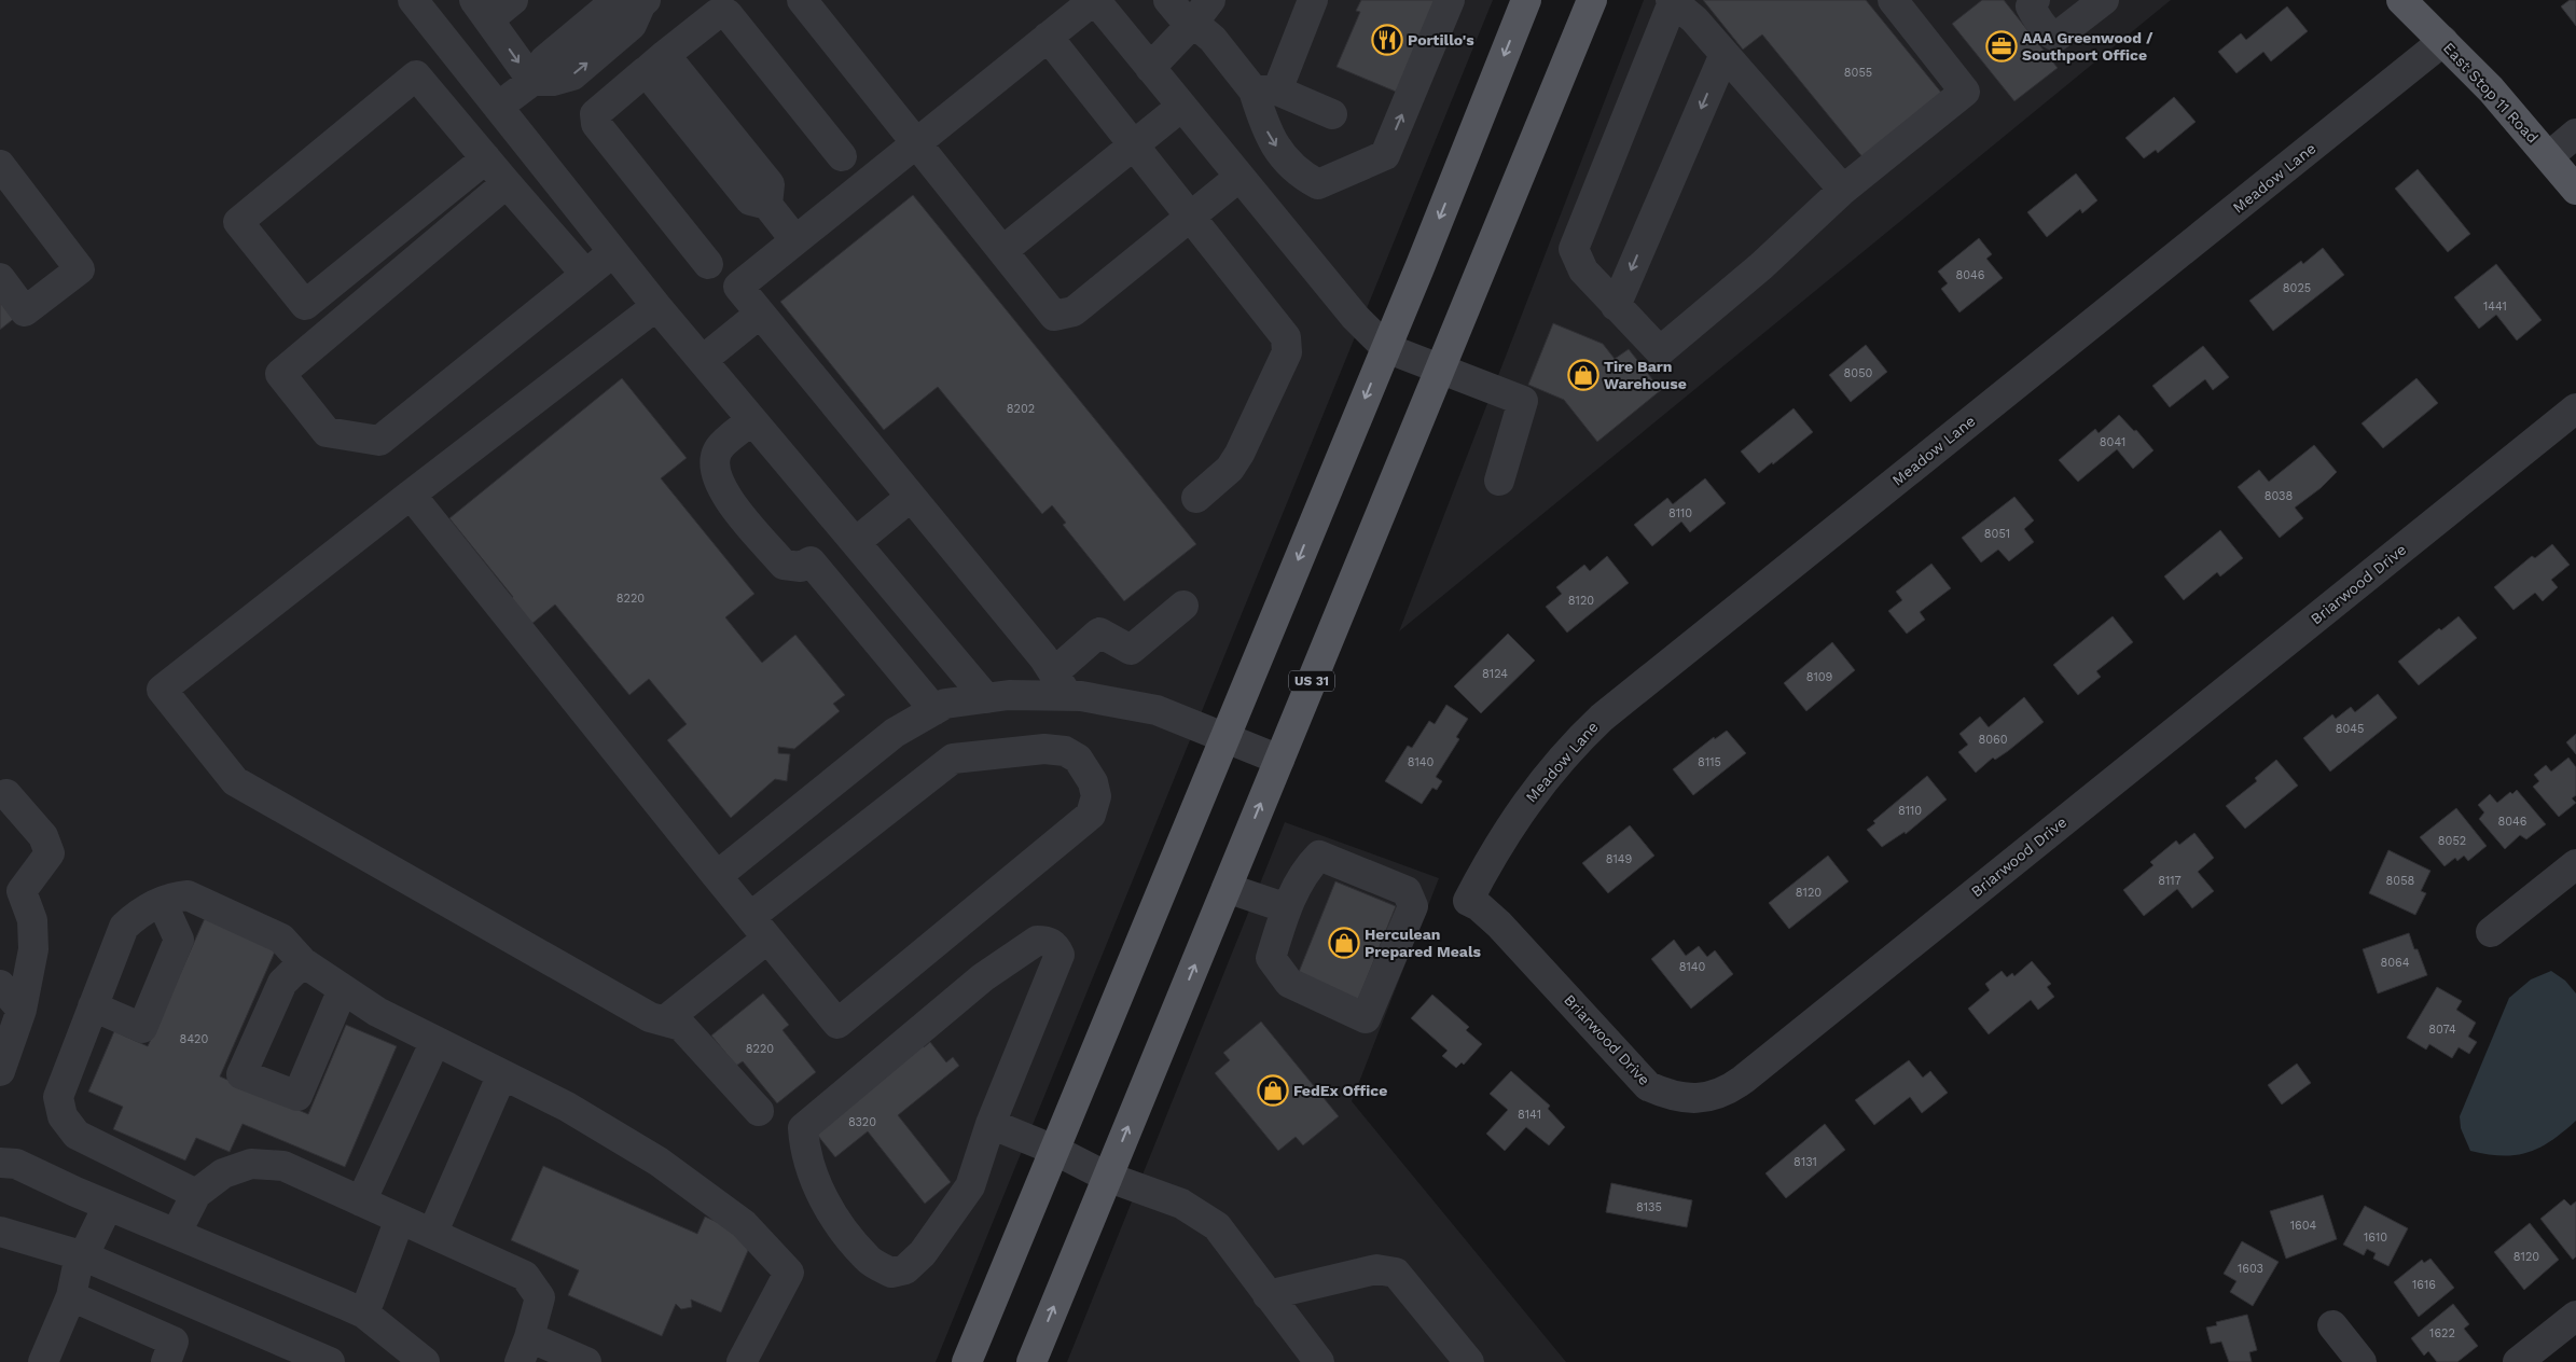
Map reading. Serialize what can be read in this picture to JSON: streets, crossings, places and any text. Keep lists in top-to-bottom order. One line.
{"streets":{"main road":["East Stop 11 Road","US 31"],"street":["Meadow Lane","Briarwood Drive"]},"crossings":[["East Stop 11 Road","Meadow Lane"],["Meadow Lane","Briarwood Drive"]],"places":{"restaurant":["Portillo's"],"office":["AAA Greenwood / Southport Office"],"shop":["Tire Barn Warehouse","Herculean Prepared Meals","FedEx Office"]},"house_numbers":["8055","8046","8025","1441","8050","8202","8041","8038","8110","8051","8220","8120","8124","8109","8045","8060","8140","8115","8110","8046","8052","8149","8117","8058","8120","8064","8140","8074","8420","8220","8141","8320","8131","8135","1604","1610","8120","1603","1616","1622"]}
